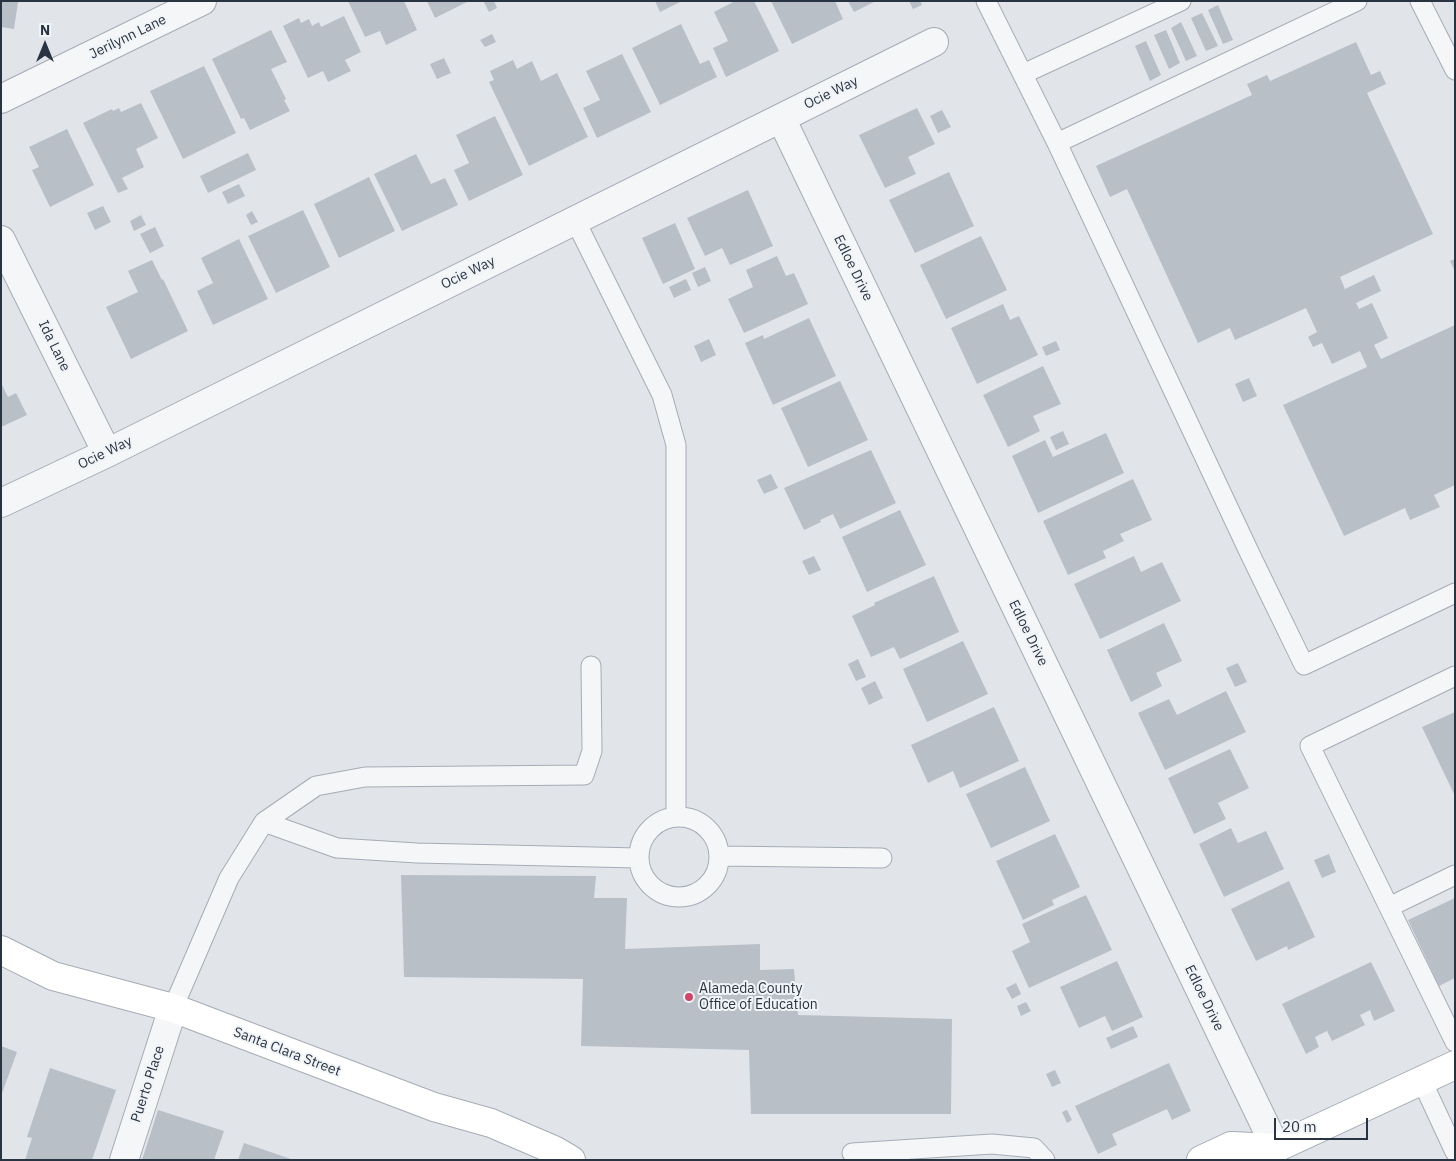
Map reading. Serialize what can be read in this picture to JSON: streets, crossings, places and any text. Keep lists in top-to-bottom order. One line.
{"streets":{"main road":["Santa Clara Street"],"street":["Jerilynn Lane","Ocie Way","Edloe Drive","Ida Lane","Puerto Place"]},"crossings":[["Ocie Way","Edloe Drive"],["Ocie Way","Ida Lane"],["Santa Clara Street","Puerto Place"]],"places":["Alameda County Office of Education"],"scale_bar":"20 m","north":"top"}
